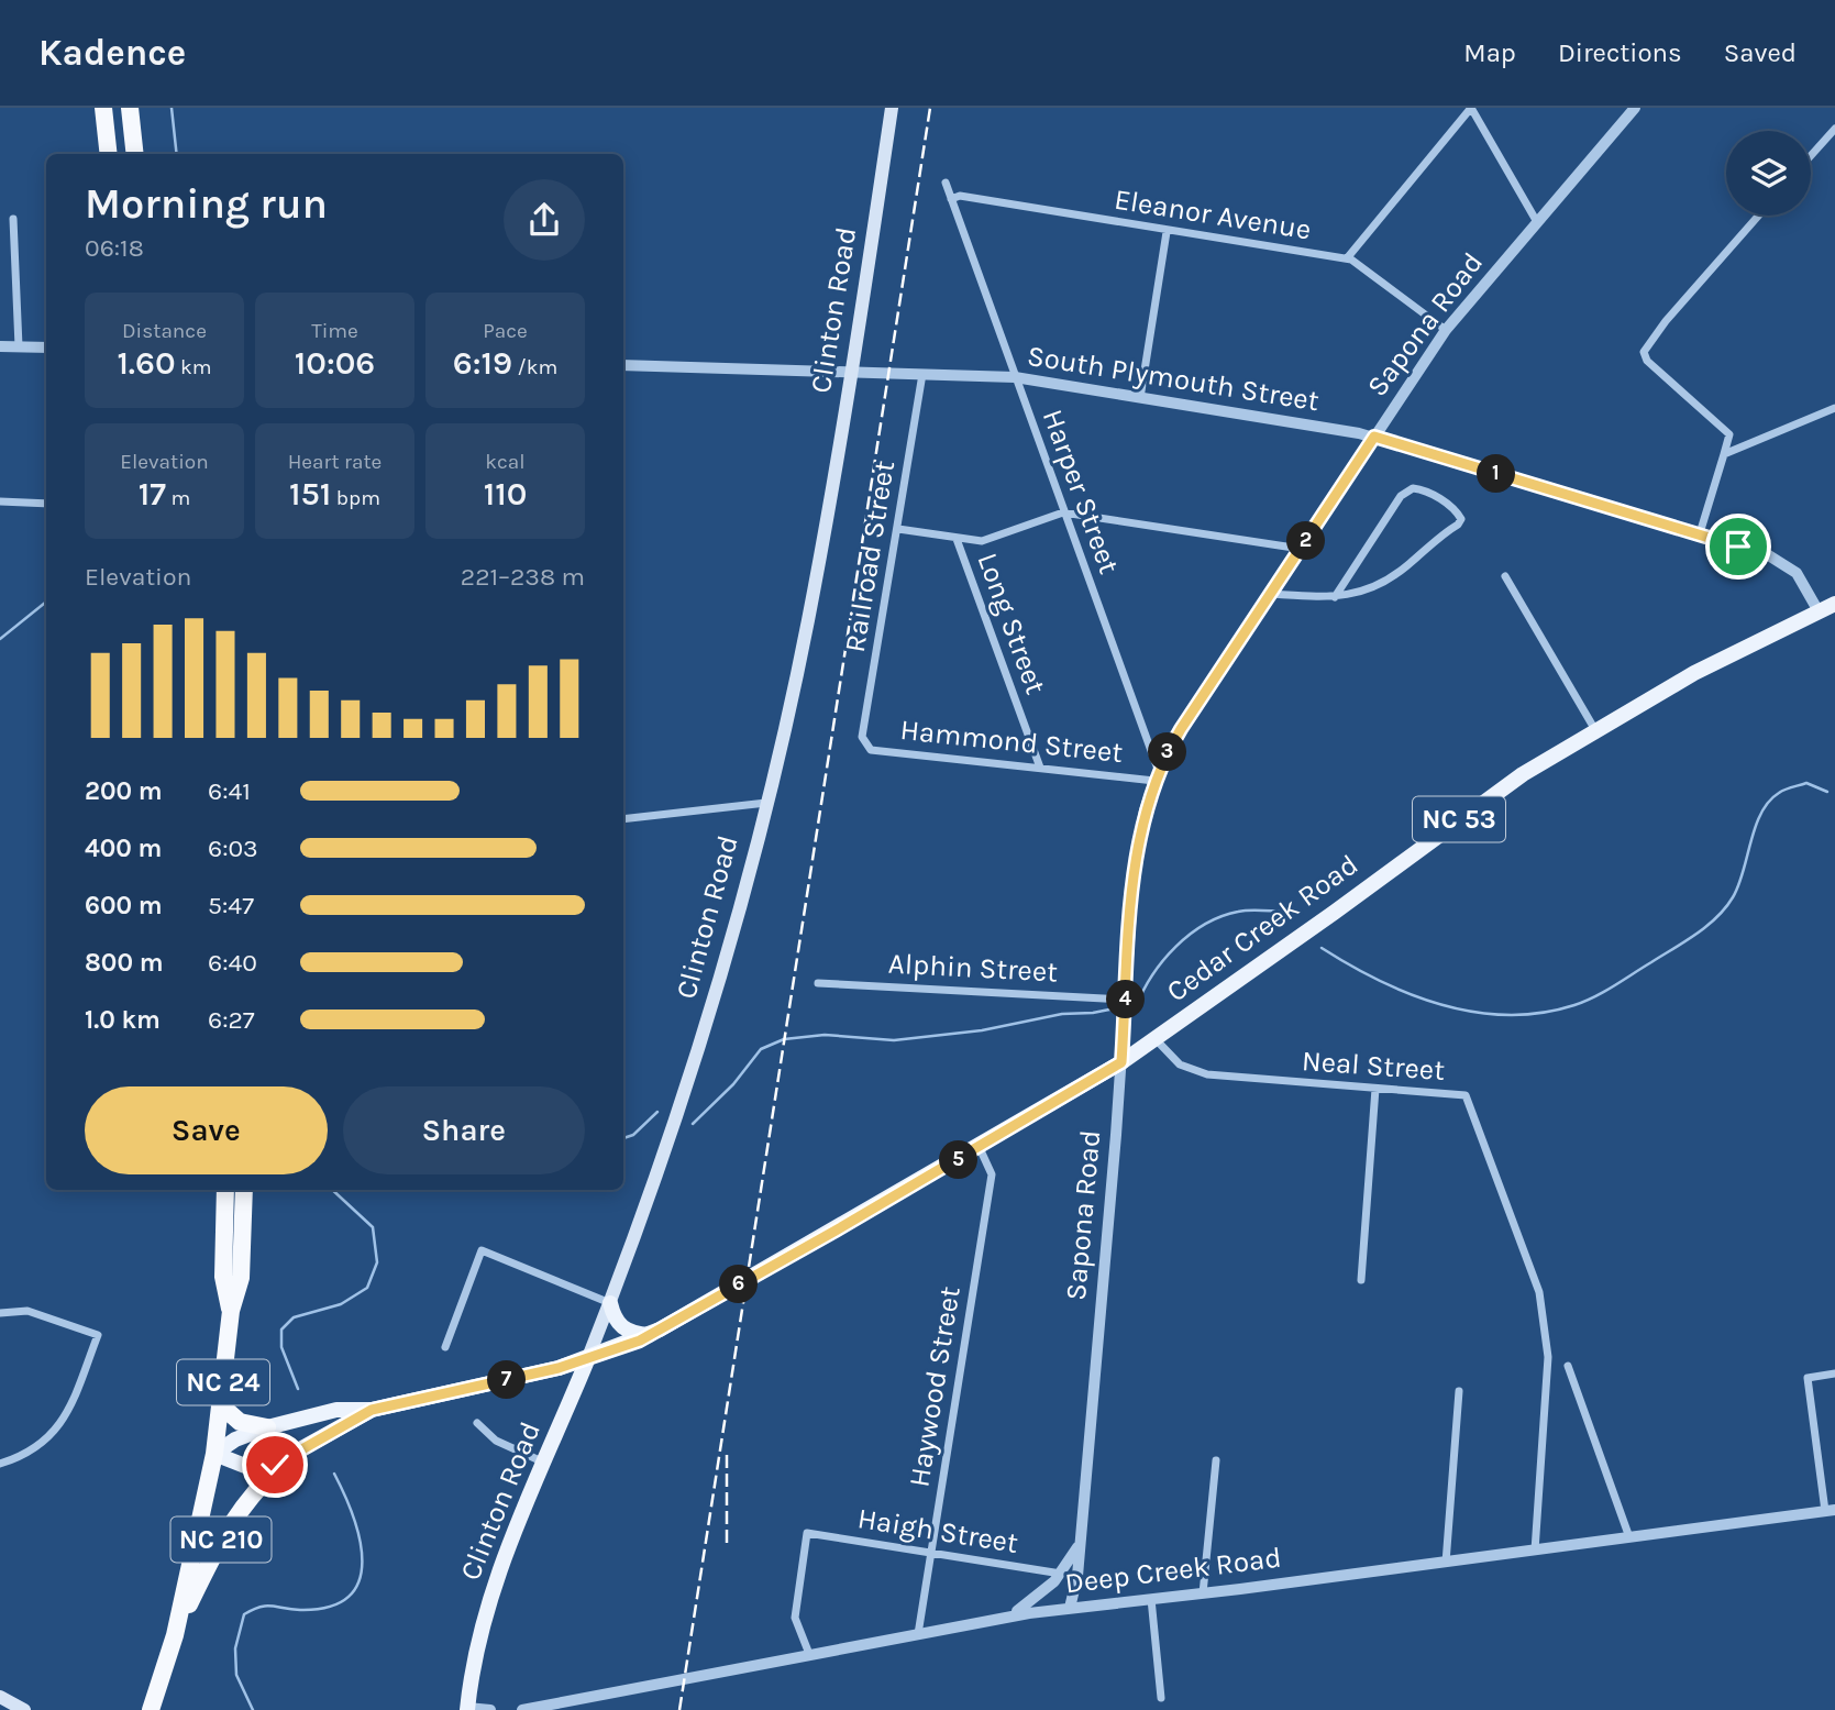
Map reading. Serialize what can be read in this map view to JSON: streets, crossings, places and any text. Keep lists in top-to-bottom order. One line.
{"streets":{"highway":["NC 24","NC 210"],"main road":["Clinton Road","NC 53","Cedar Creek Road"],"street":["Eleanor Avenue","Sapona Road","South Plymouth Street","Harper Street","Railroad Street","Long Street","Hammond Street","Alphin Street","Neal Street","Haywood Street","Haigh Street","Deep Creek Road"]},"crossings":[["Eleanor Avenue","Sapona Road"],["Eleanor Avenue","Harper Street"],["Clinton Road","South Plymouth Street"],["Clinton Road","Cedar Creek Road"],["Sapona Road","South Plymouth Street"],["Sapona Road","Harper Street"],["Sapona Road","Hammond Street"],["Sapona Road","Cedar Creek Road"],["Sapona Road","Alphin Street"],["Sapona Road","Deep Creek Road"],["South Plymouth Street","Harper Street"],["South Plymouth Street","Railroad Street"],["South Plymouth Street","Cedar Creek Road"],["Harper Street","Hammond Street"],["Railroad Street","Hammond Street"],["Long Street","Hammond Street"],["Cedar Creek Road","Neal Street"],["Cedar Creek Road","NC 24"],["Cedar Creek Road","Haywood Street"],["Cedar Creek Road","NC 210"],["Neal Street","Deep Creek Road"],["NC 24","NC 210"],["Haywood Street","Haigh Street"],["Haywood Street","Deep Creek Road"],["Haigh Street","Deep Creek Road"]],"page":{"header":"Kadence","nav":["Map","Directions","Saved"],"heading":["Morning run","06:18"],"stats":[["Distance","1.60 km"],["Time","10:06"],["Pace","6:19 /km"],["Elevation","17 m"],["Heart rate","151 bpm"],["kcal","110"]],"pins":["1","2","3","4","5","6","7"],"chart":["Elevation","221–238 m"],"list":[{"name":"200 m","note":"6:41"},{"name":"400 m","note":"6:03"},{"name":"600 m","note":"5:47"},{"name":"800 m","note":"6:40"},{"name":"1.0 km","note":"6:27"}],"buttons":["Save","Share"]}}
